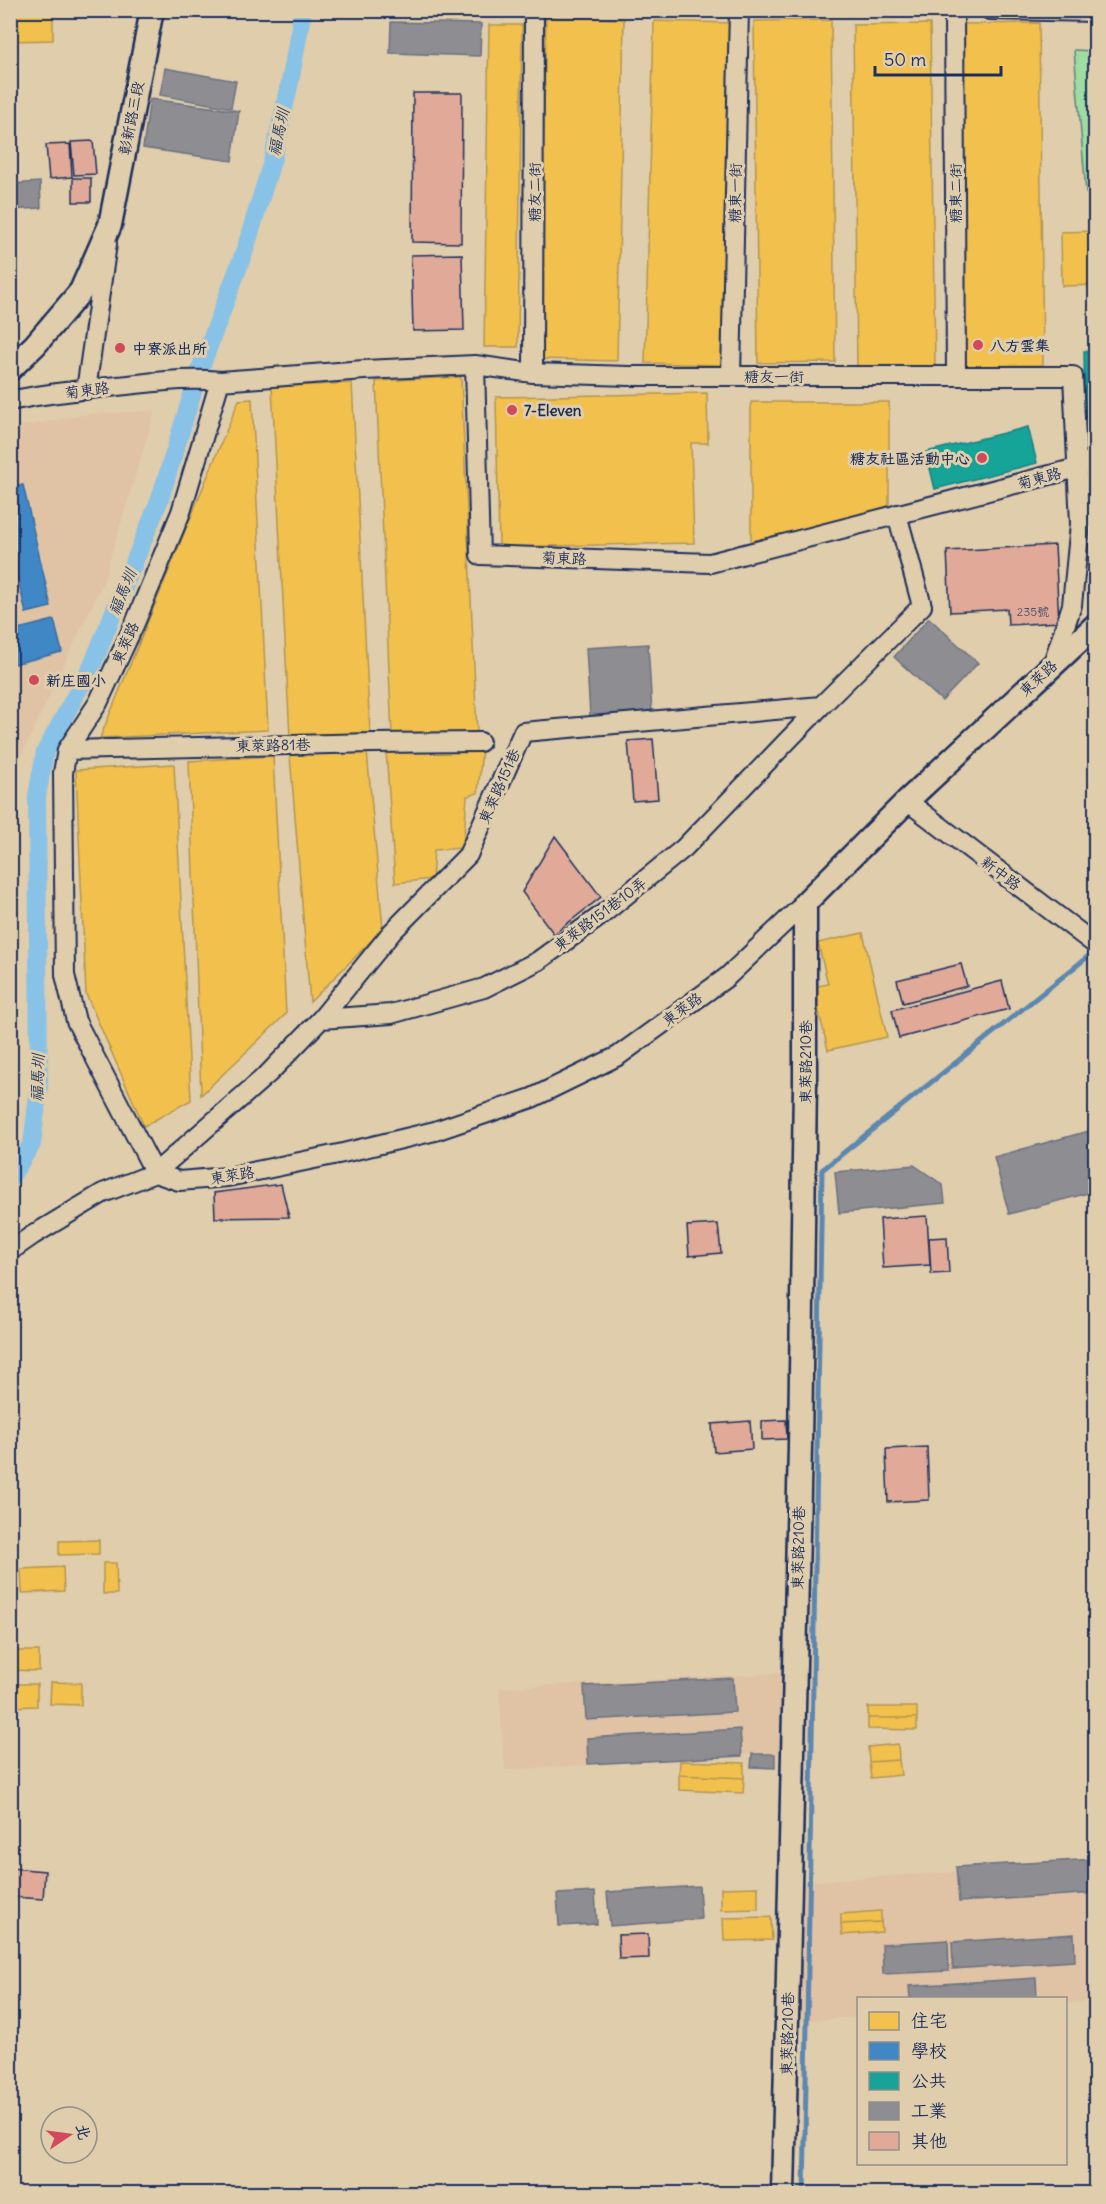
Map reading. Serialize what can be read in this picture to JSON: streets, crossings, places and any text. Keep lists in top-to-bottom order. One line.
{"streets":{"street":["彰新路三段","糖友二街","糖東一街","糖東二街","糖友一街","菊東路","東萊路","東萊路81巷","東萊路151巷","新中路","東萊路151巷10弄","東萊路210巷"]},"crossings":[["糖友二街","糖友一街"],["糖東一街","糖友一街"],["糖東二街","糖友一街"],["糖友一街","菊東路"],["菊東路","東萊路"],["東萊路","東萊路81巷"],["東萊路","東萊路151巷"],["東萊路","新中路"],["東萊路","東萊路210巷"],["東萊路151巷","東萊路151巷10弄"]],"water":["福馬圳"],"places":["八方雲集","中寮派出所","7-Eleven","糖友社區活動中心","新庄國小"],"house_numbers":["235號"],"legend":["住宅","學校","公共","工業","其他"],"scale_bar":"50 m","north":"right"}
